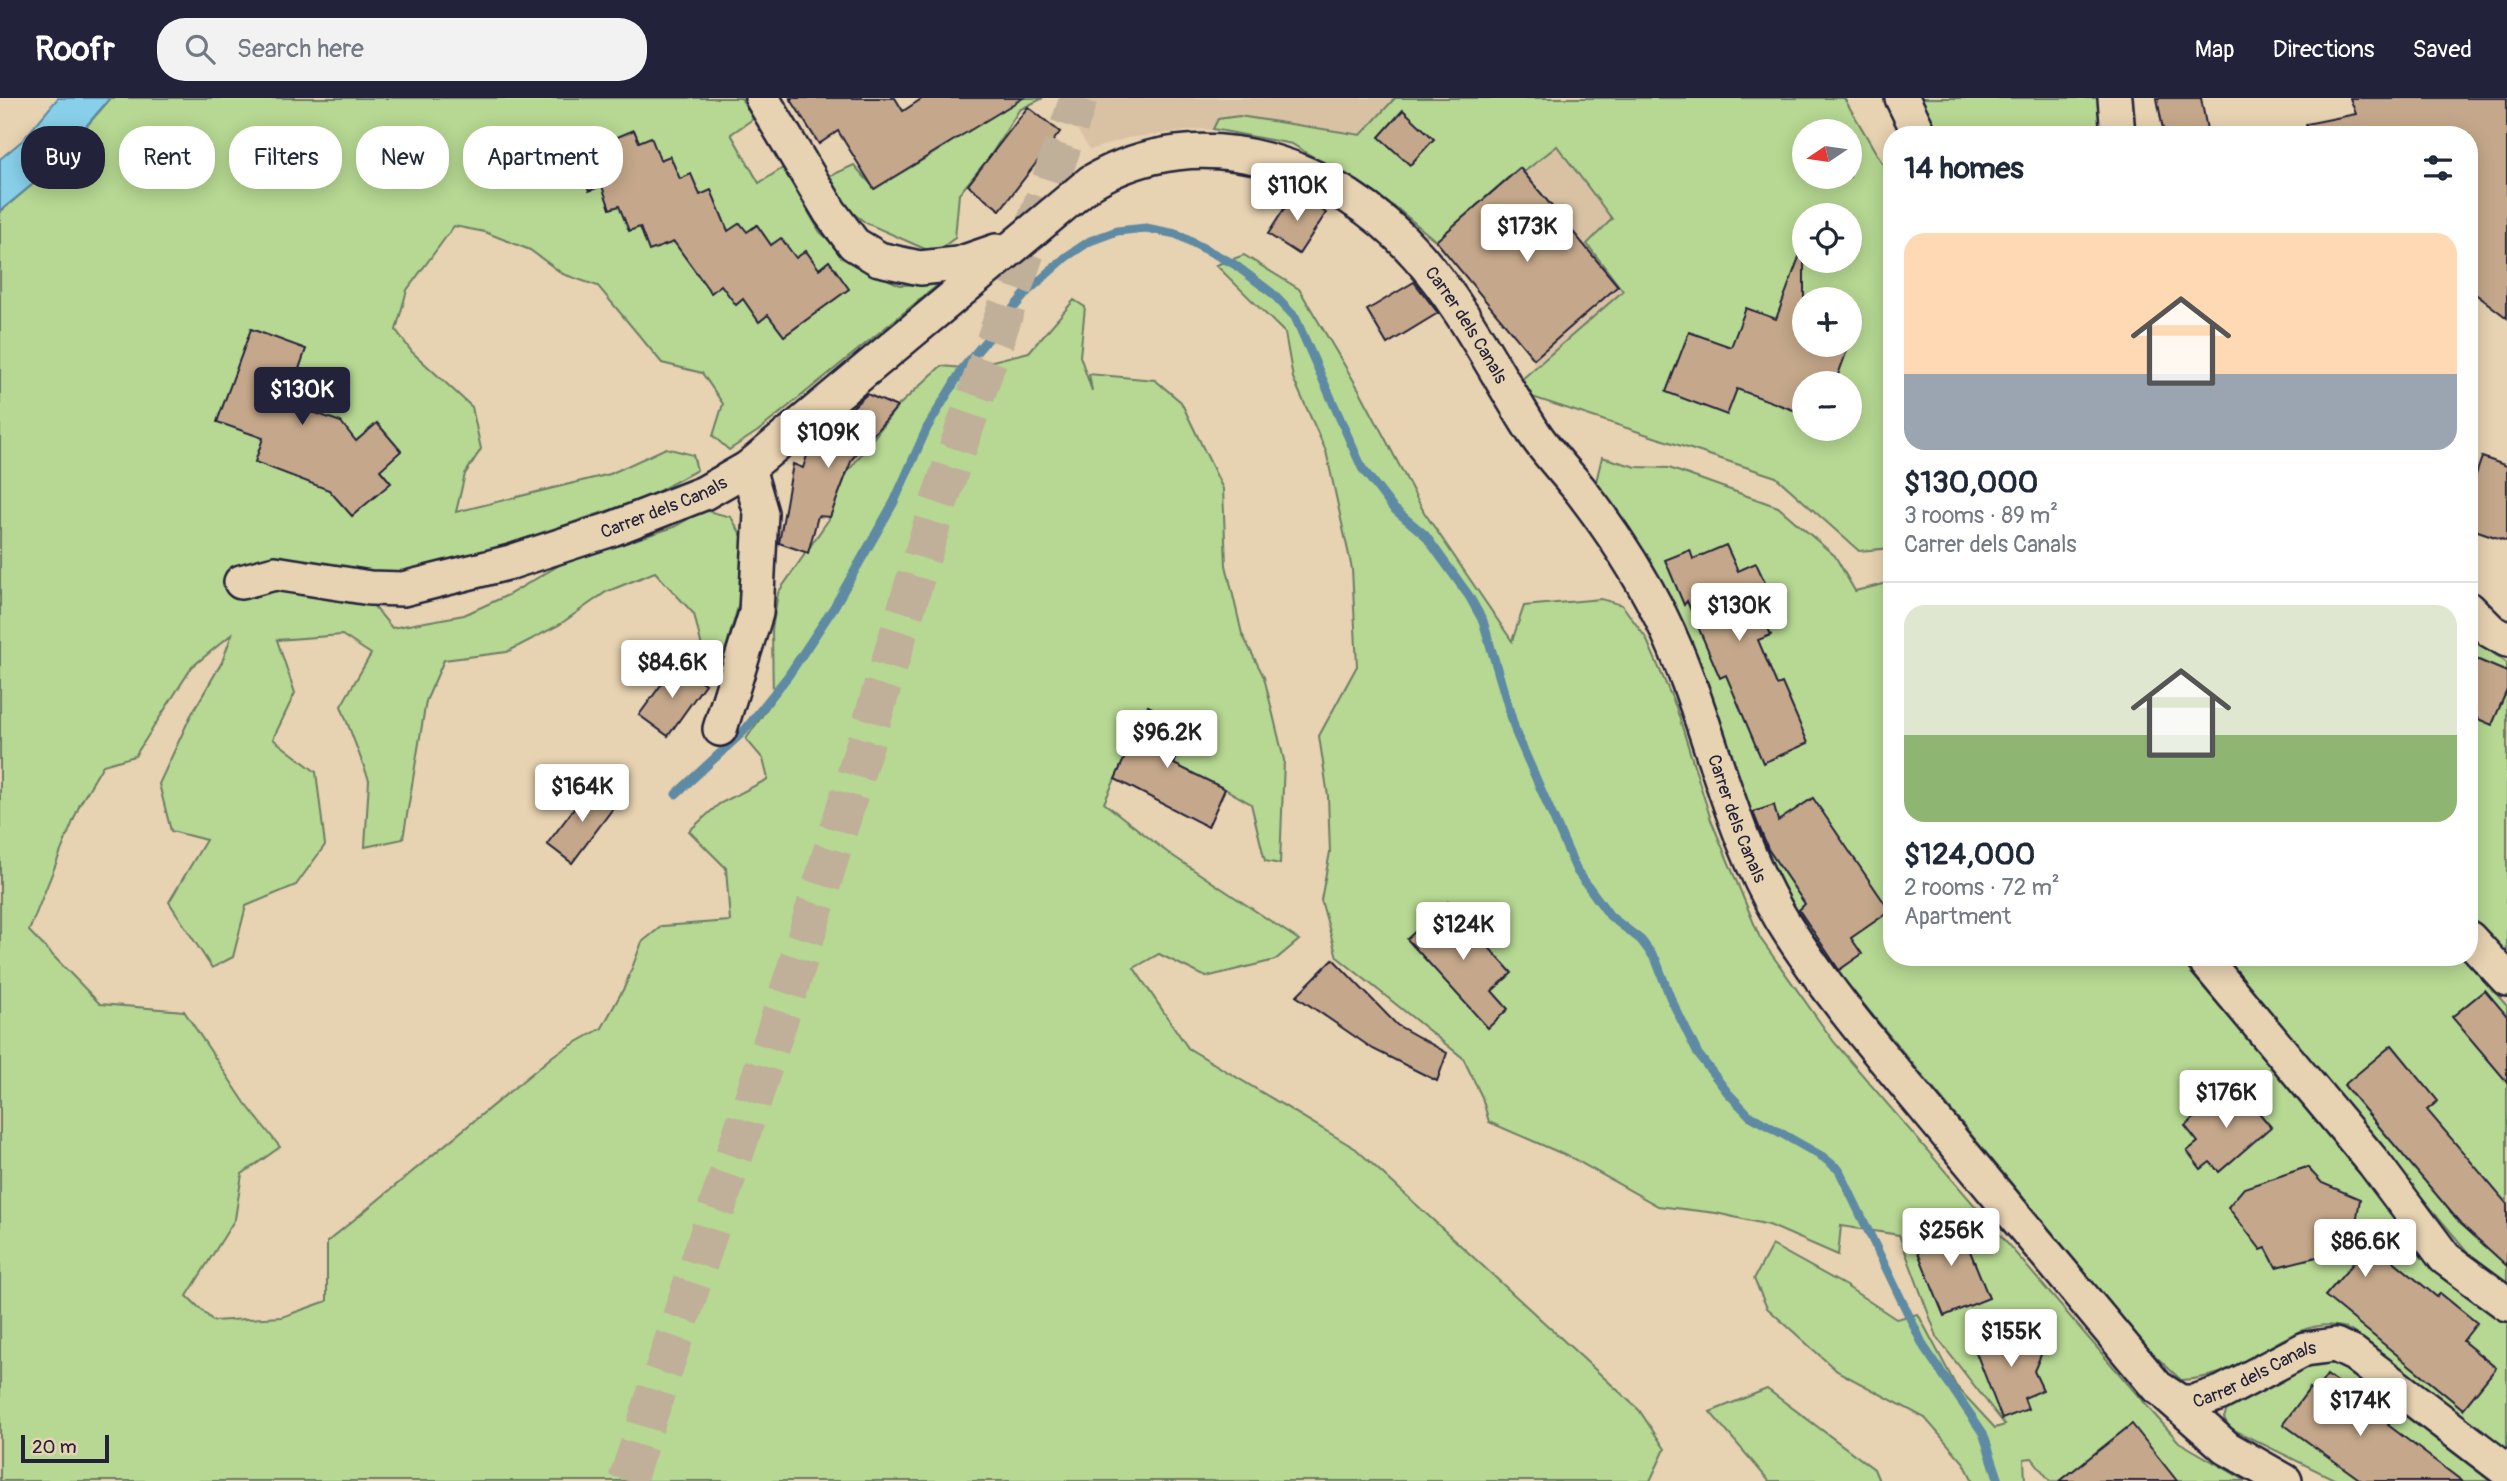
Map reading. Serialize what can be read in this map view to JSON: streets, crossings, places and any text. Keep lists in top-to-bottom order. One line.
{"streets":{"street":["Carrer dels Canals"]},"scale_bar":"20 m","north":"left","page":{"header":"Roofr","search":"Search here","nav":["Map","Directions","Saved"],"map_buttons":["+","−"],"chip":["Buy","Rent","Filters","New","Apartment"],"heading":"14 homes","price":["$110K","$173K","$130K","$109K","$130K","$84.6K","$96.2K","$164K","$124K","$176K","$256K","$86.6K","$155K","$174K"],"list":[{"name":"$130,000","note":"3 rooms · 89 m² · Carrer dels Canals"},{"name":"$124,000","note":"2 rooms · 72 m² · Apartment"}],"scale":"20 m"}}
